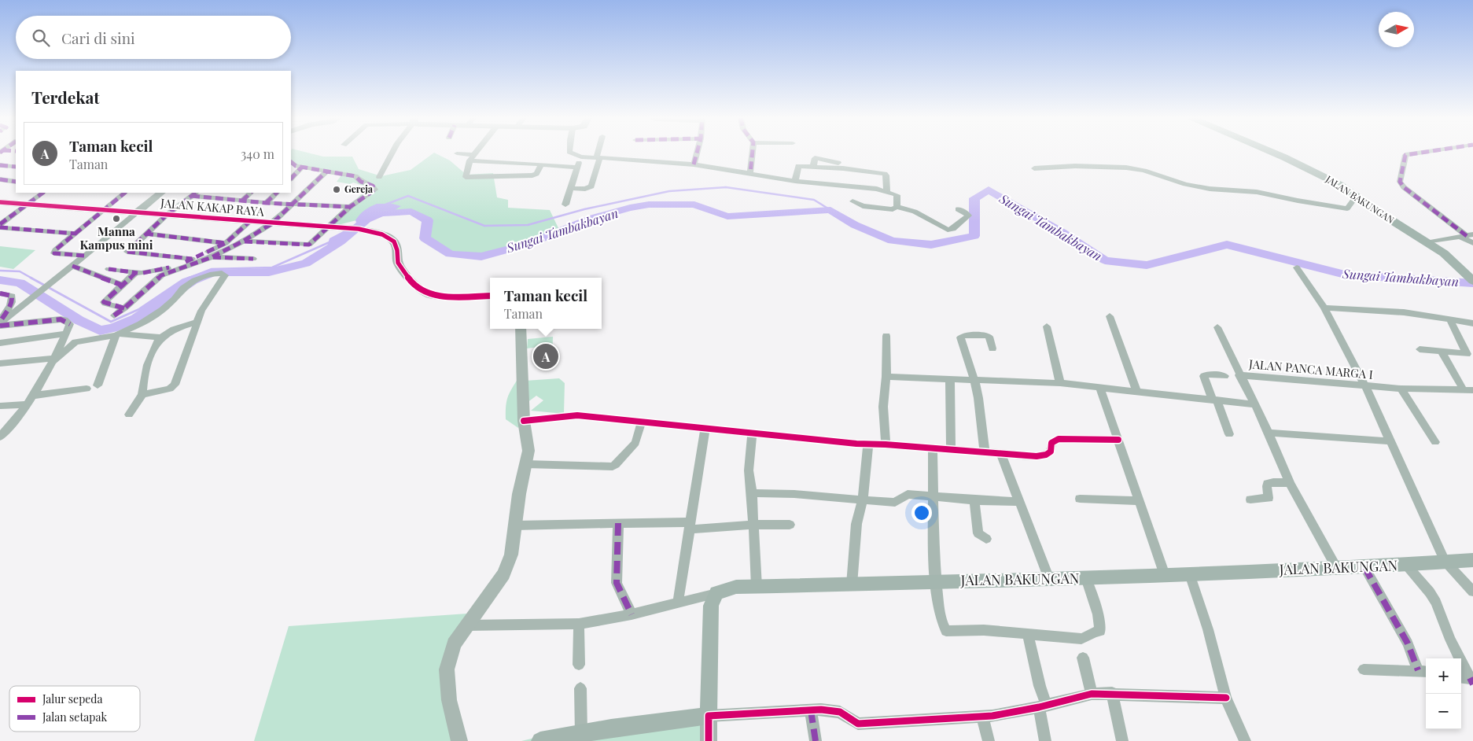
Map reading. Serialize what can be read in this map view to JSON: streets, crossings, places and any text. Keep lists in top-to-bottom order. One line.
{"streets":{"main road":["JALAN BAKUNGAN"],"street":["JALAN KAKAP RAYA","JALAN PANCA MARGA I"]},"crossings":[["JALAN BAKUNGAN","JALAN PANCA MARGA I"]],"water":["Sungai Tambakbayan"],"places":["Gereja","Manna Kampus mini"],"legend":["Jalur sepeda","Jalan setapak"],"north":"right","page":{"search":"Cari di sini","heading":"Terdekat","list":[{"mark":"A","name":"Taman kecil","note":"Taman","value":"340 m"}],"popup":["Taman kecil","Taman"],"pins":"A","map_buttons":["+","−"]}}
